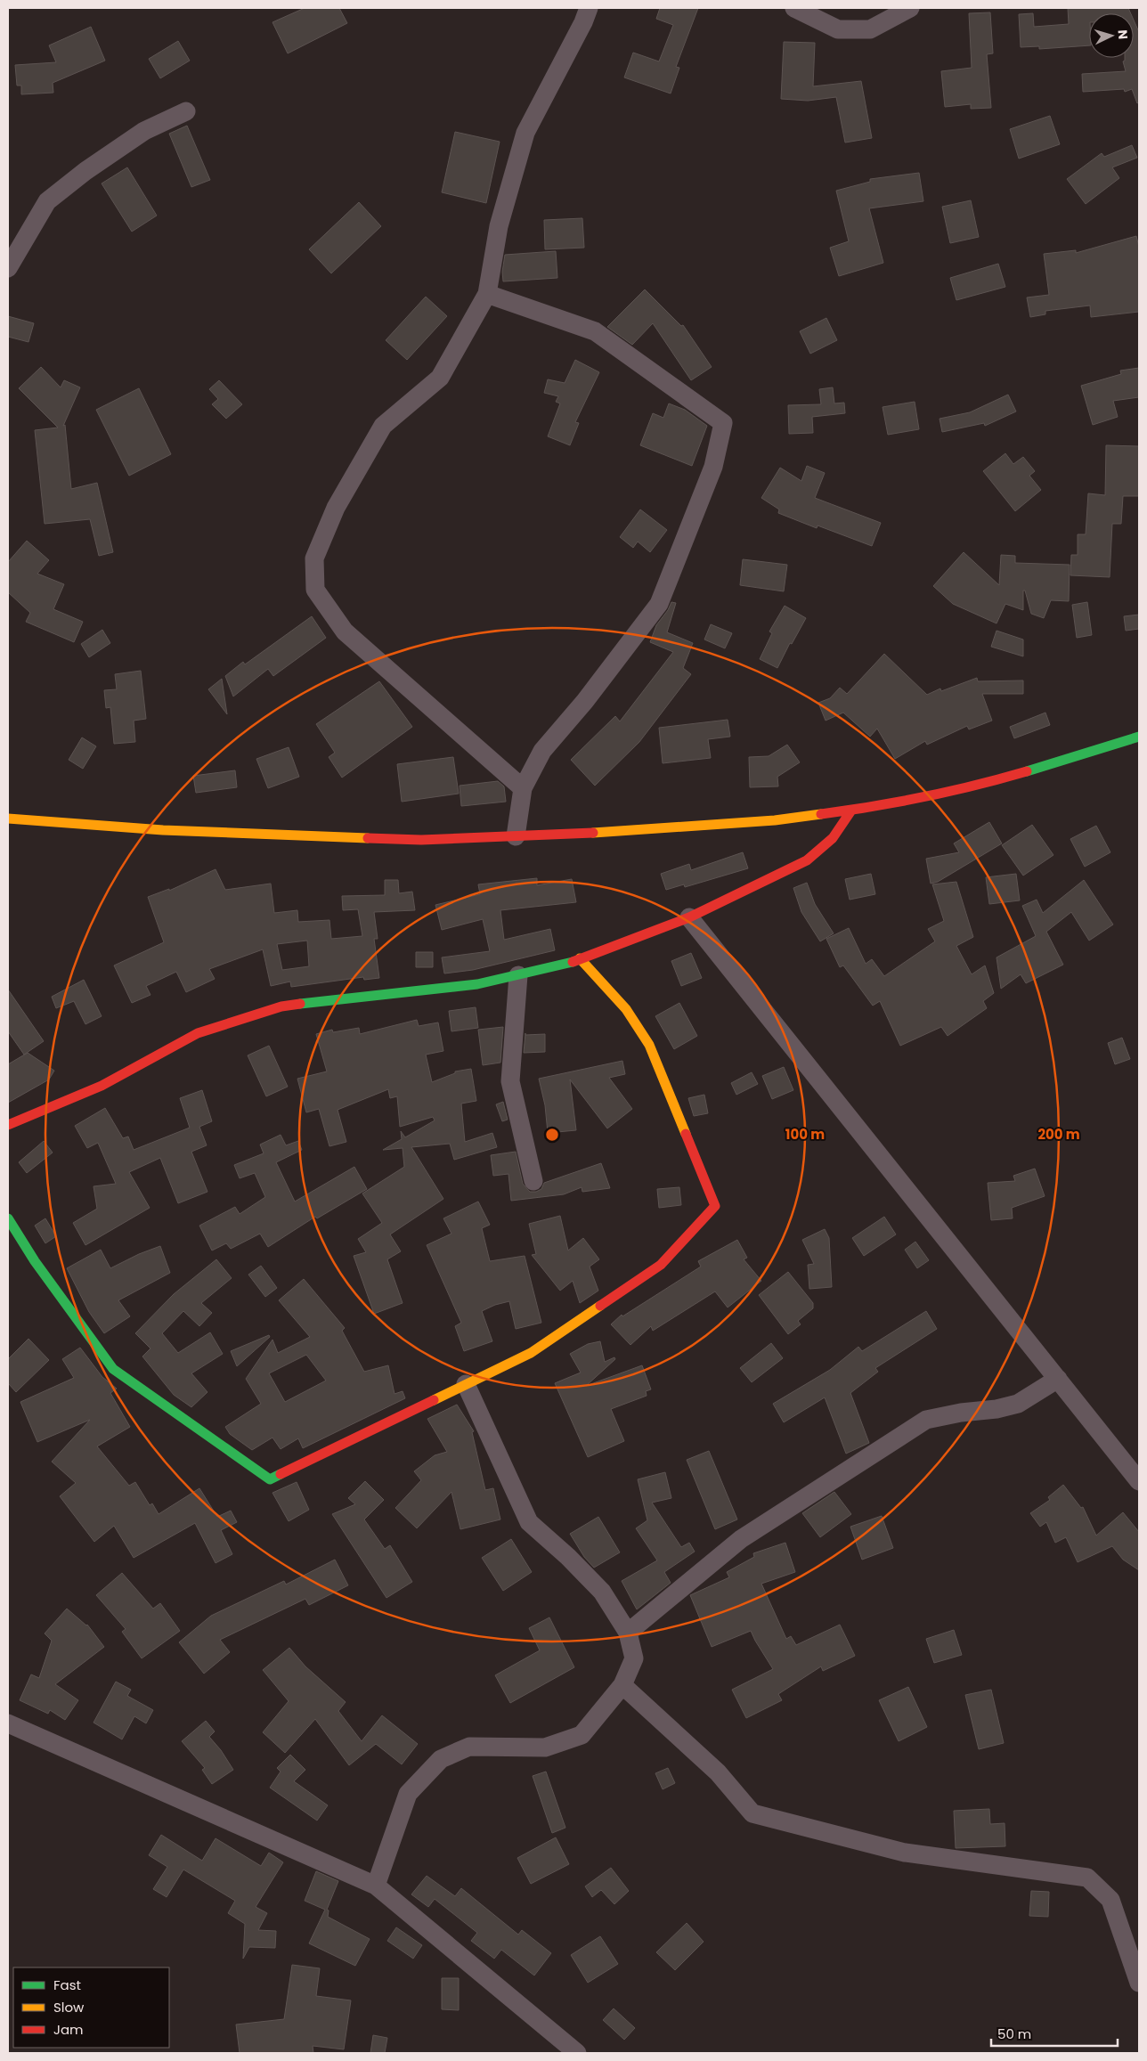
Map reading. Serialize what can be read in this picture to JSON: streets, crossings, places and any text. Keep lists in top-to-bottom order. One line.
{"legend":["Fast","Slow","Jam"],"scale_bar":"50 m","north":"right","rings":["100 m","200 m"]}
